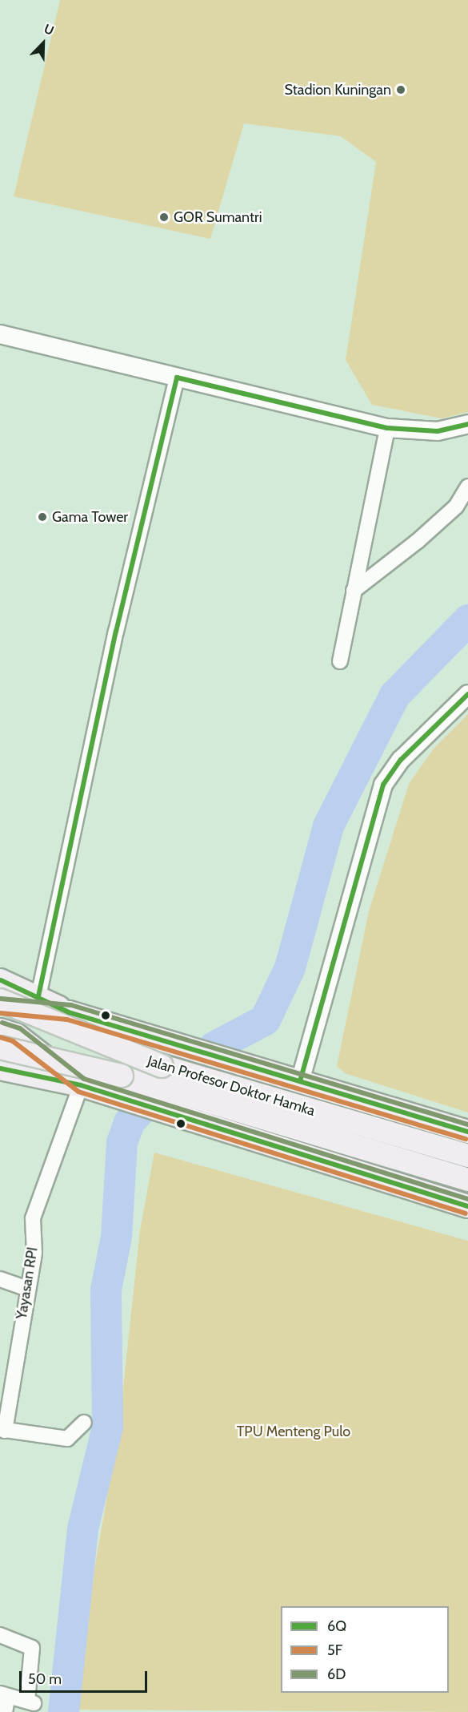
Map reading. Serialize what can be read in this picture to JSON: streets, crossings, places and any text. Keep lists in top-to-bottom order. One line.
{"streets":{"main road":["Jalan Profesor Doktor Hamka"],"street":["Yayasan RPI"]},"parks":["TPU Menteng Pulo"],"places":["Stadion Kuningan","GOR Sumantri","Gama Tower"],"lines":["transit line 6Q","transit line 6D","transit line 5F"],"legend":["6Q","5F","6D"],"scale_bar":"50 m","north":"top right"}
